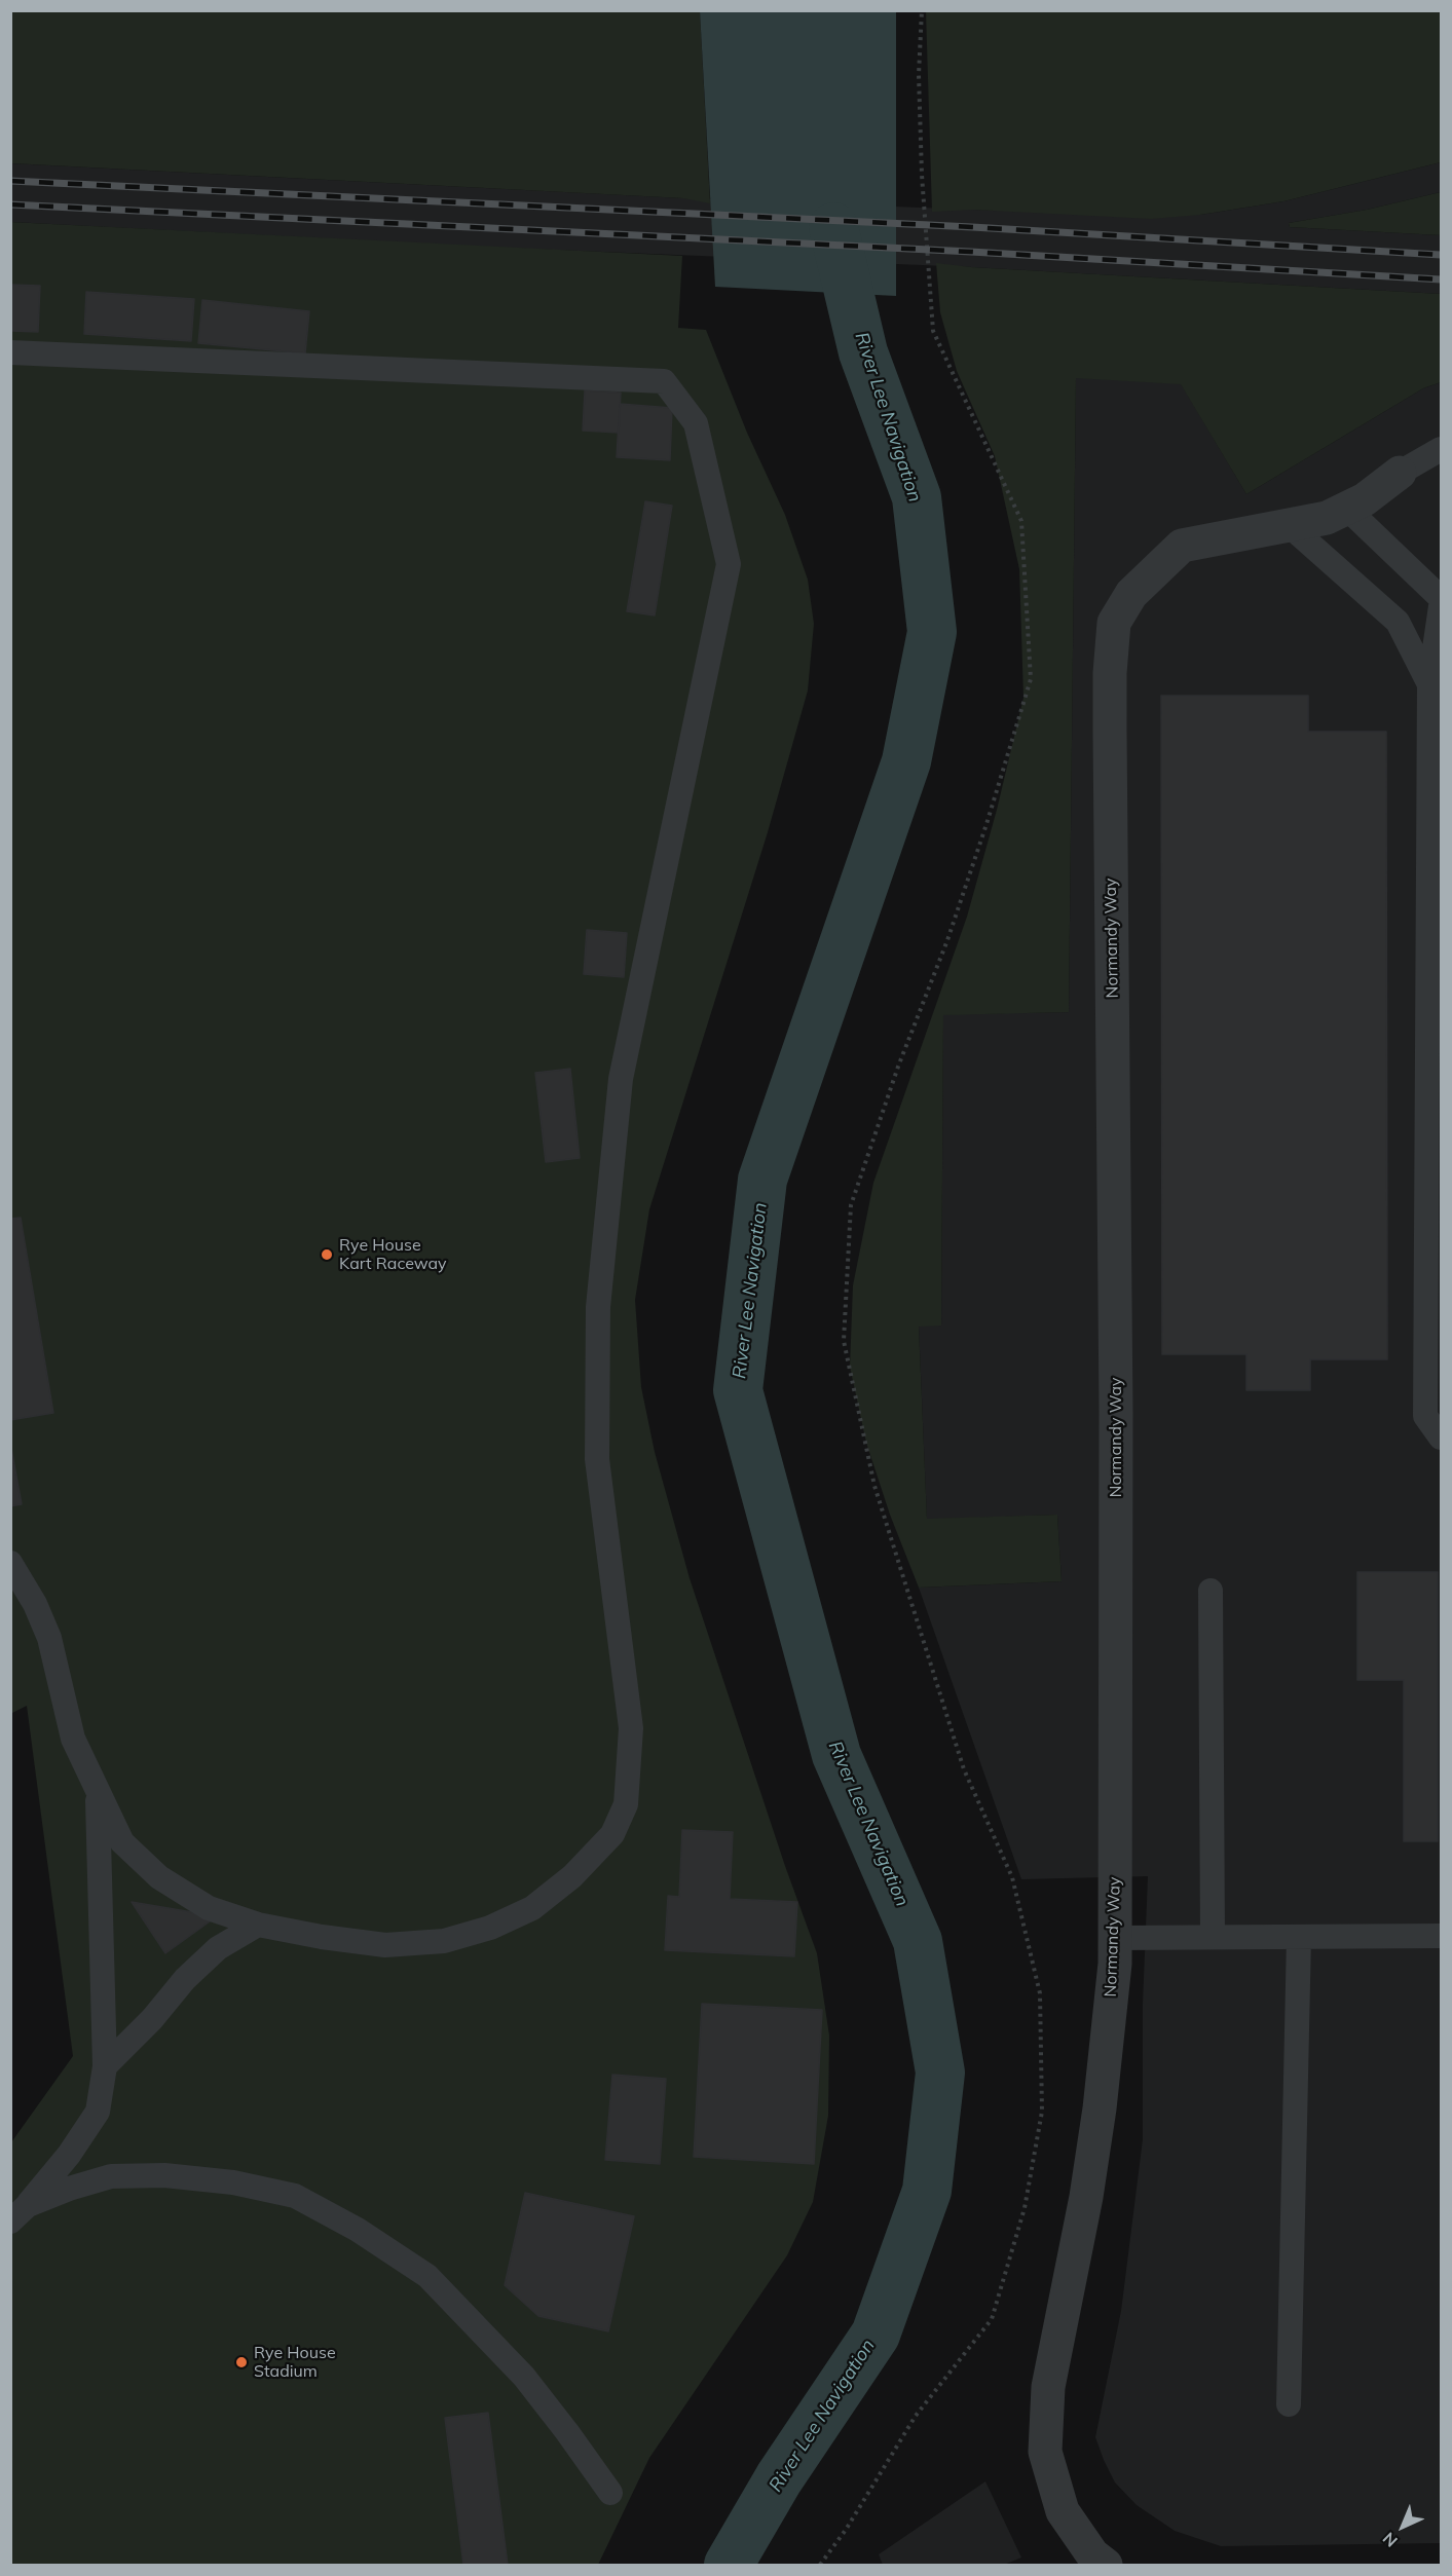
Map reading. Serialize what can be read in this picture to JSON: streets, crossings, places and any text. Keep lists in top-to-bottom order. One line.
{"streets":{"street":["Normandy Way"]},"water":["River Lee Navigation"],"places":["Rye House Kart Raceway","Rye House Stadium"],"north":"bottom left"}
